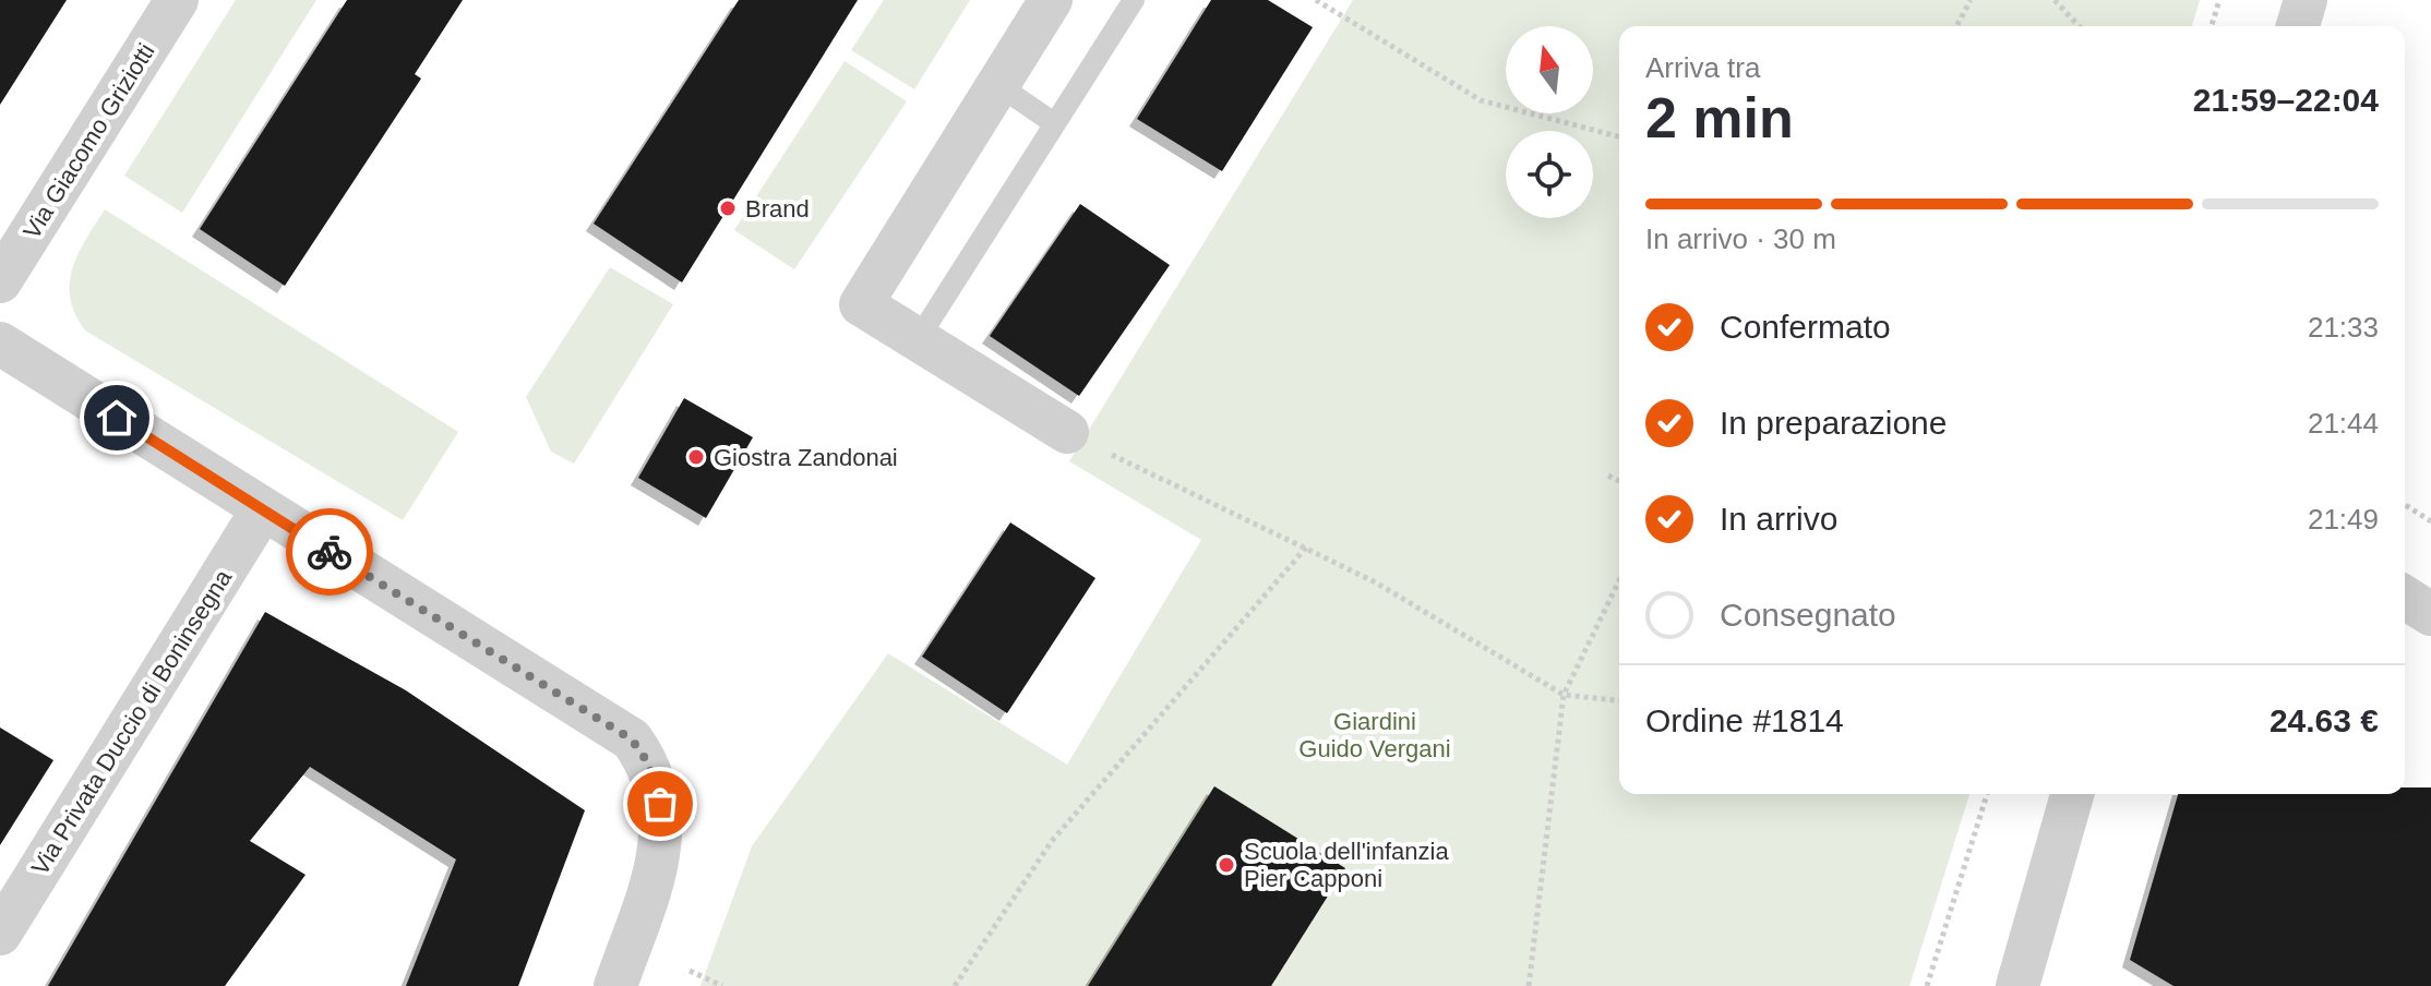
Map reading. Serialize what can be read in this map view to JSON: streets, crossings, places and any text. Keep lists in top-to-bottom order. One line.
{"streets":{"street":["Via Giacomo Griziotti","Via Privata Duccio di Boninsegna"]},"parks":["Giardini Guido Vergani"],"places":["Brand","Giostra Zandonai","Scuola dell'infanzia Pier Capponi"],"north":"top","page":{"heading":["2 min","Arriva tra","21:59–22:04"],"panel":["Ordine #1814","24.63 €"],"bar":"In arrivo · 30 m","list":[["Confermato","21:33"],["In preparazione","21:44"],["In arrivo","21:49"],"Consegnato"]}}
